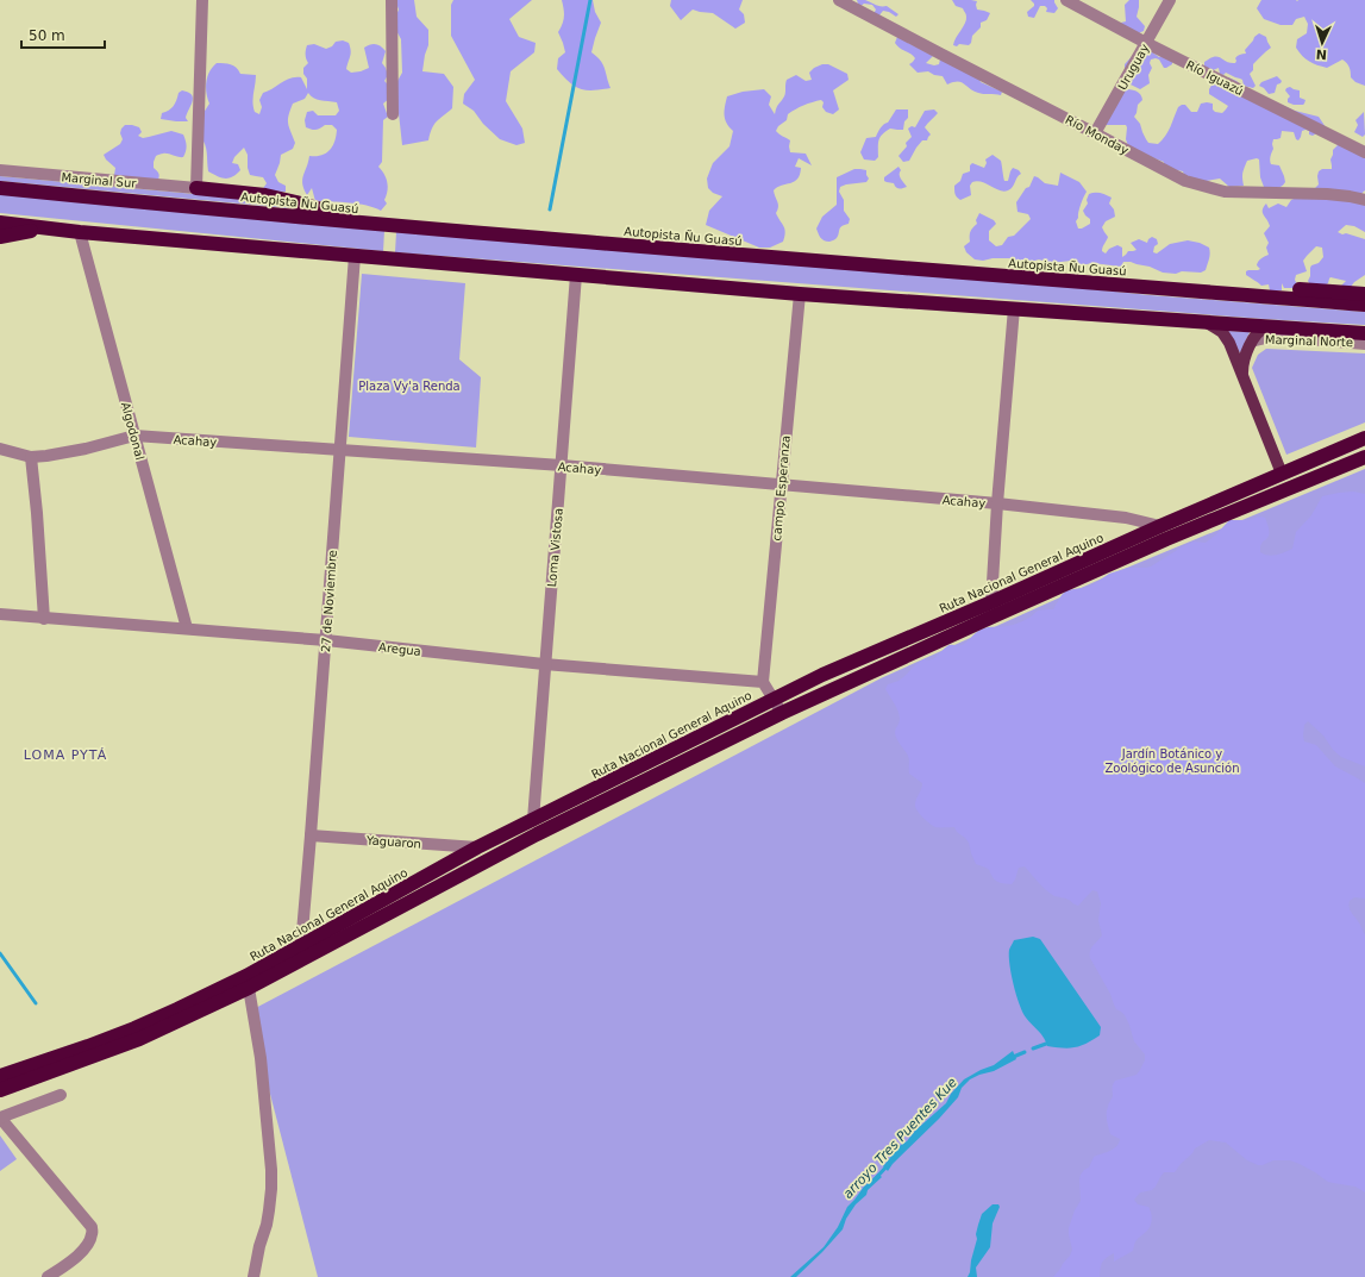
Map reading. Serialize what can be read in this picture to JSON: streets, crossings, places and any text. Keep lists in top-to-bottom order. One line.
{"streets":{"highway":["Autopista Ñu Guasú","Ruta Nacional General Aquino"],"street":["Uruguay","Río Iguazú","Río Monday","Marginal Sur","Marginal Norte","Algodonal","Acahay","campo Esperanza","Loma Vistosa","27 de Noviembre","Aregua","Yaguaron"]},"crossings":[["Uruguay","Río Iguazú"],["Uruguay","Río Monday"],["Algodonal","Acahay"],["Algodonal","Aregua"],["Acahay","campo Esperanza"],["Acahay","Loma Vistosa"],["Acahay","Ruta Nacional General Aquino"],["Acahay","27 de Noviembre"],["campo Esperanza","Aregua"],["Loma Vistosa","Ruta Nacional General Aquino"],["Loma Vistosa","Aregua"],["Ruta Nacional General Aquino","27 de Noviembre"],["Ruta Nacional General Aquino","Yaguaron"],["27 de Noviembre","Aregua"],["27 de Noviembre","Yaguaron"]],"districts":["LOMA PYTÁ"],"water":["arroyo Tres Puentes Kue"],"parks":["Plaza Vy'a Renda","Jardín Botánico y Zoológico de Asunción"],"scale_bar":"50 m","north":"bottom"}
